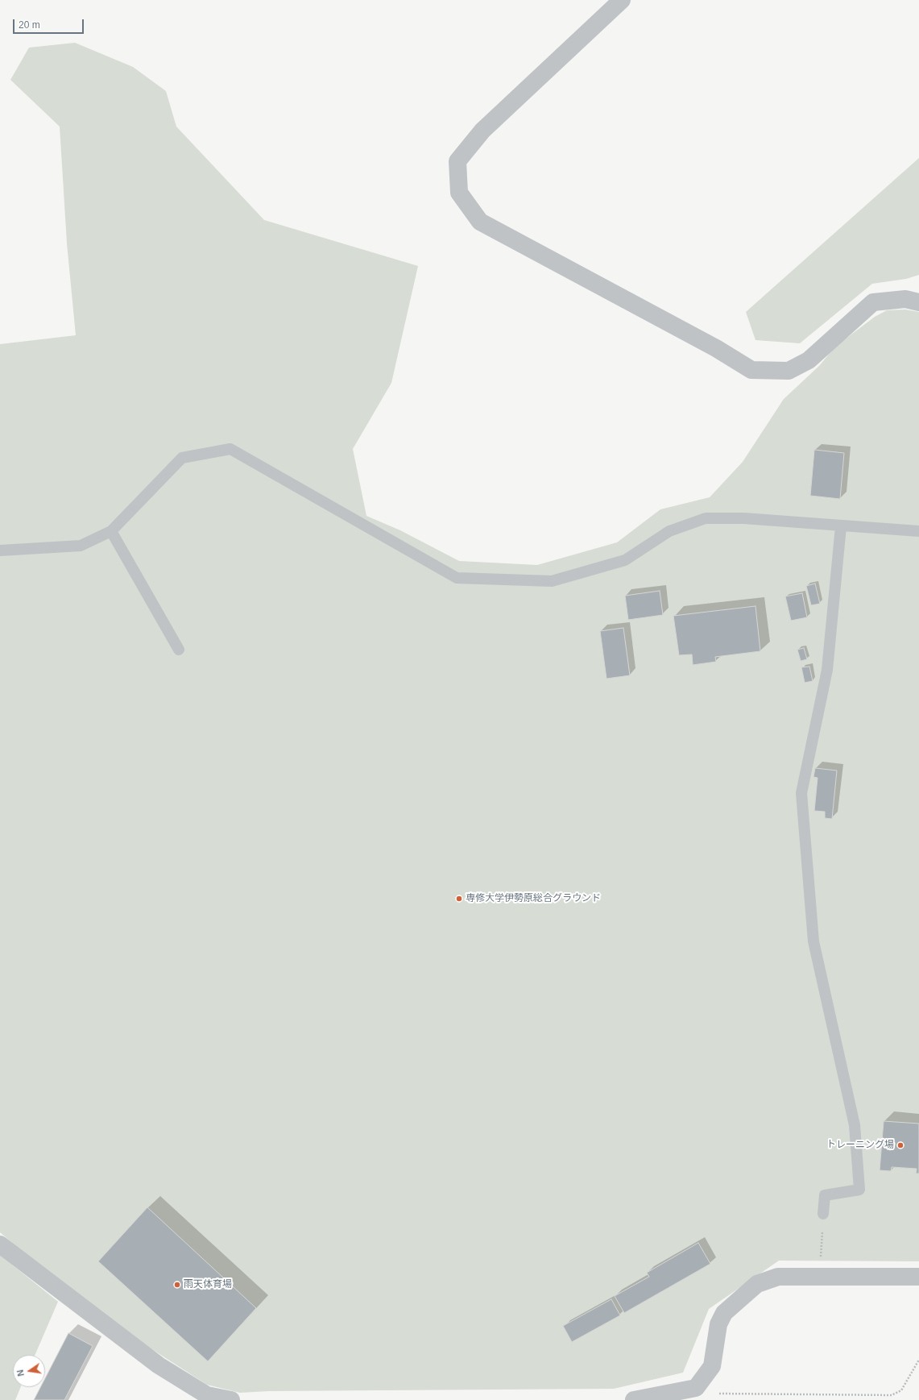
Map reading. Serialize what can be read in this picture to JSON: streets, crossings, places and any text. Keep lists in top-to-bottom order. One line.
{"places":["専修大学伊勢原総合グラウンド","トレーニング場","雨天体育場"],"scale_bar":"20 m","north":"left"}
